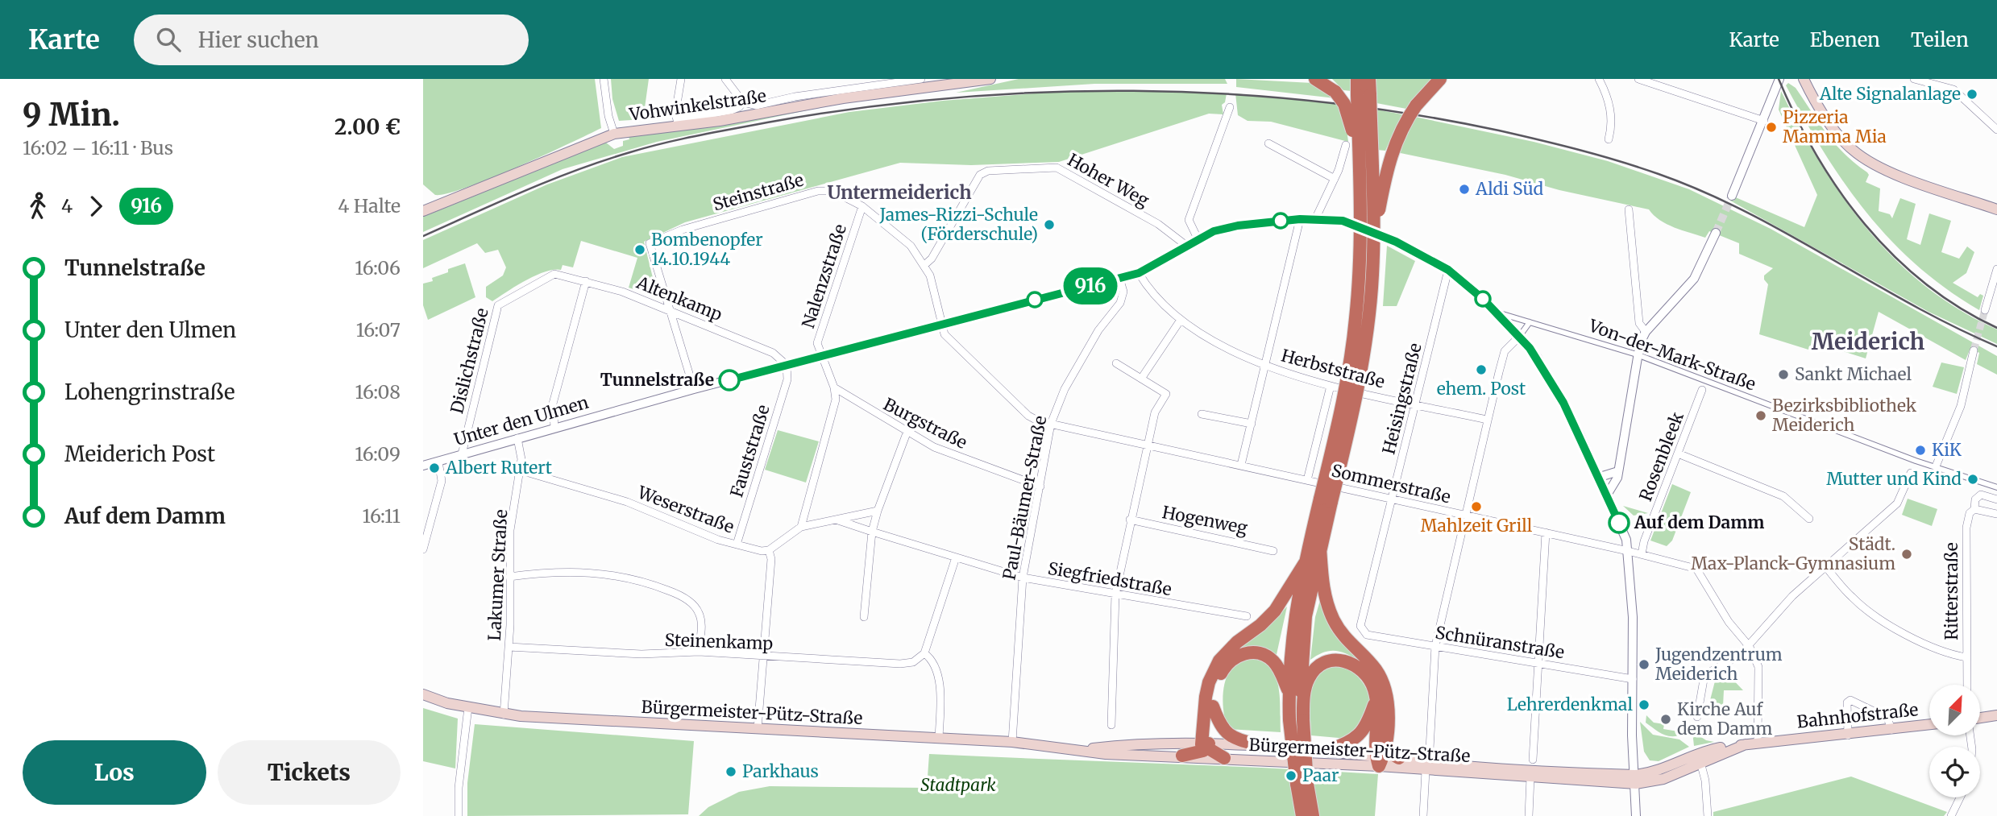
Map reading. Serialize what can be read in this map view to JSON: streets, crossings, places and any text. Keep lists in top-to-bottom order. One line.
{"streets":{"main road":["Vohwinkelstraße","Bürgermeister-Pütz-Straße","Bahnhofstraße"],"street":["Hoher Weg","Steinstraße","Nalenzstraße","Altenkamp","Von-der-Mark-Straße","Dislichstraße","Herbststraße","Heisingstraße","Unter den Ulmen","Burgstraße","Fauststraße","Rosenbleek","Sommerstraße","Paul-Bäumer-Straße","Weserstraße","Hogenweg","Lakumer Straße","Siegfriedstraße","Ritterstraße","Steinenkamp","Schnüranstraße"]},"crossings":[["Hoher Weg","Steinstraße"],["Steinstraße","Nalenzstraße"],["Steinstraße","Altenkamp"],["Steinstraße","Unter den Ulmen"],["Steinstraße","Sommerstraße"],["Nalenzstraße","Unter den Ulmen"],["Altenkamp","Dislichstraße"],["Altenkamp","Unter den Ulmen"],["Altenkamp","Fauststraße"],["Von-der-Mark-Straße","Rosenbleek"],["Dislichstraße","Unter den Ulmen"],["Herbststraße","Heisingstraße"],["Heisingstraße","Sommerstraße"],["Heisingstraße","Schnüranstraße"],["Unter den Ulmen","Fauststraße"],["Unter den Ulmen","Sommerstraße"],["Unter den Ulmen","Paul-Bäumer-Straße"],["Unter den Ulmen","Lakumer Straße"],["Burgstraße","Paul-Bäumer-Straße"],["Fauststraße","Weserstraße"],["Rosenbleek","Sommerstraße"],["Sommerstraße","Paul-Bäumer-Straße"],["Paul-Bäumer-Straße","Siegfriedstraße"],["Paul-Bäumer-Straße","Bürgermeister-Pütz-Straße"],["Weserstraße","Lakumer Straße"],["Lakumer Straße","Steinenkamp"],["Lakumer Straße","Bürgermeister-Pütz-Straße"],["Bürgermeister-Pütz-Straße","Bahnhofstraße"]],"districts":["Untermeiderich","Meiderich"],"parks":["Stadtpark"],"places":["Alte Signalanlage","Pizzeria Mamma Mia","Aldi Süd","James-Rizzi-Schule (Förderschule)","Bombenopfer 14.10.1944","ehem. Post","Sankt Michael","Tunnelstraße","Bezirksbibliothek Meiderich","KiK","Albert Rutert","Mutter und Kind","Mahlzeit Grill","Auf dem Damm","Städt. Max-Planck-Gymnasium","Jugendzentrum Meiderich","Lehrerdenkmal","Kirche Auf dem Damm","Parkhaus","Paar"],"lines":["bus line 916"],"north":"top right","page":{"header":"Karte","search":"Hier suchen","nav":["Karte","Ebenen","Teilen"],"heading":["9 Min.","16:02 – 16:11 · Bus","2.00 €"],"on_map":"916","legs":["4","916","4 Halte"],"list":[{"name":"Tunnelstraße","value":"16:06"},{"name":"Unter den Ulmen","value":"16:07"},{"name":"Lohengrinstraße","value":"16:08"},{"name":"Meiderich Post","value":"16:09"},{"name":"Auf dem Damm","value":"16:11"}],"buttons":["Los","Tickets"]}}
